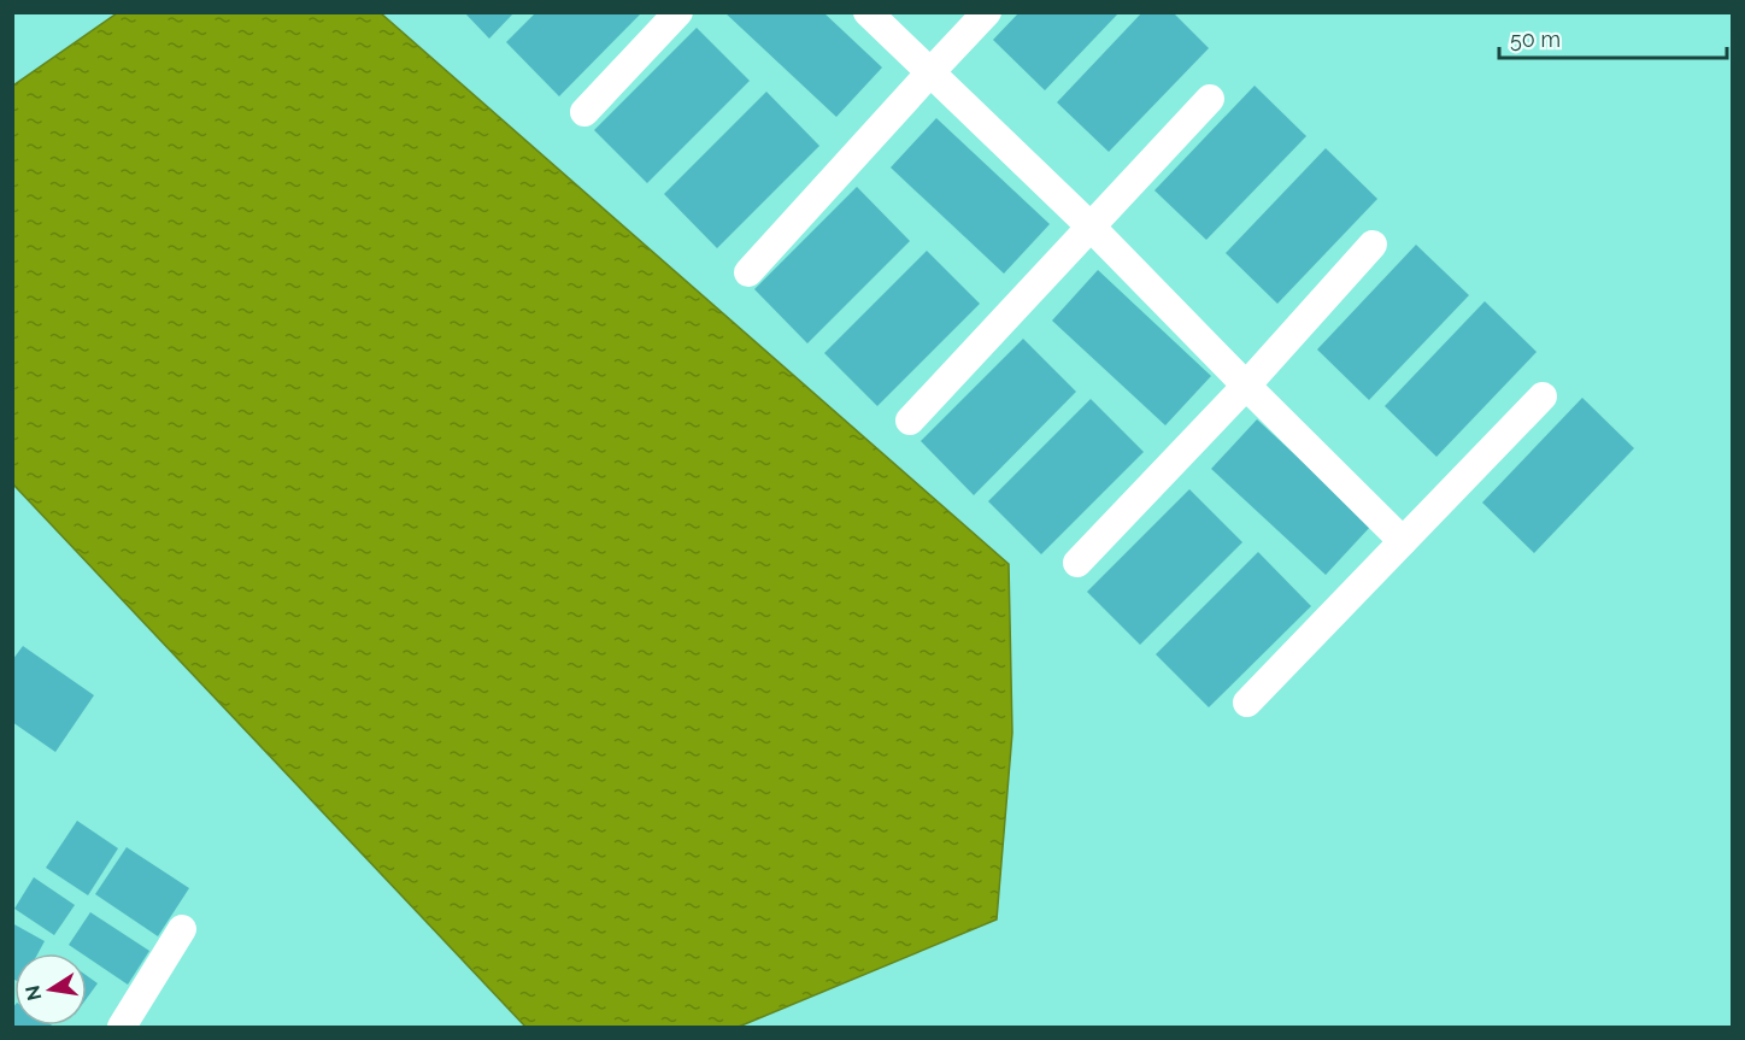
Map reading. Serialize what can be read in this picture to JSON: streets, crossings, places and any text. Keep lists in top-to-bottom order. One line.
{"scale_bar":"50 m","north":"left"}
